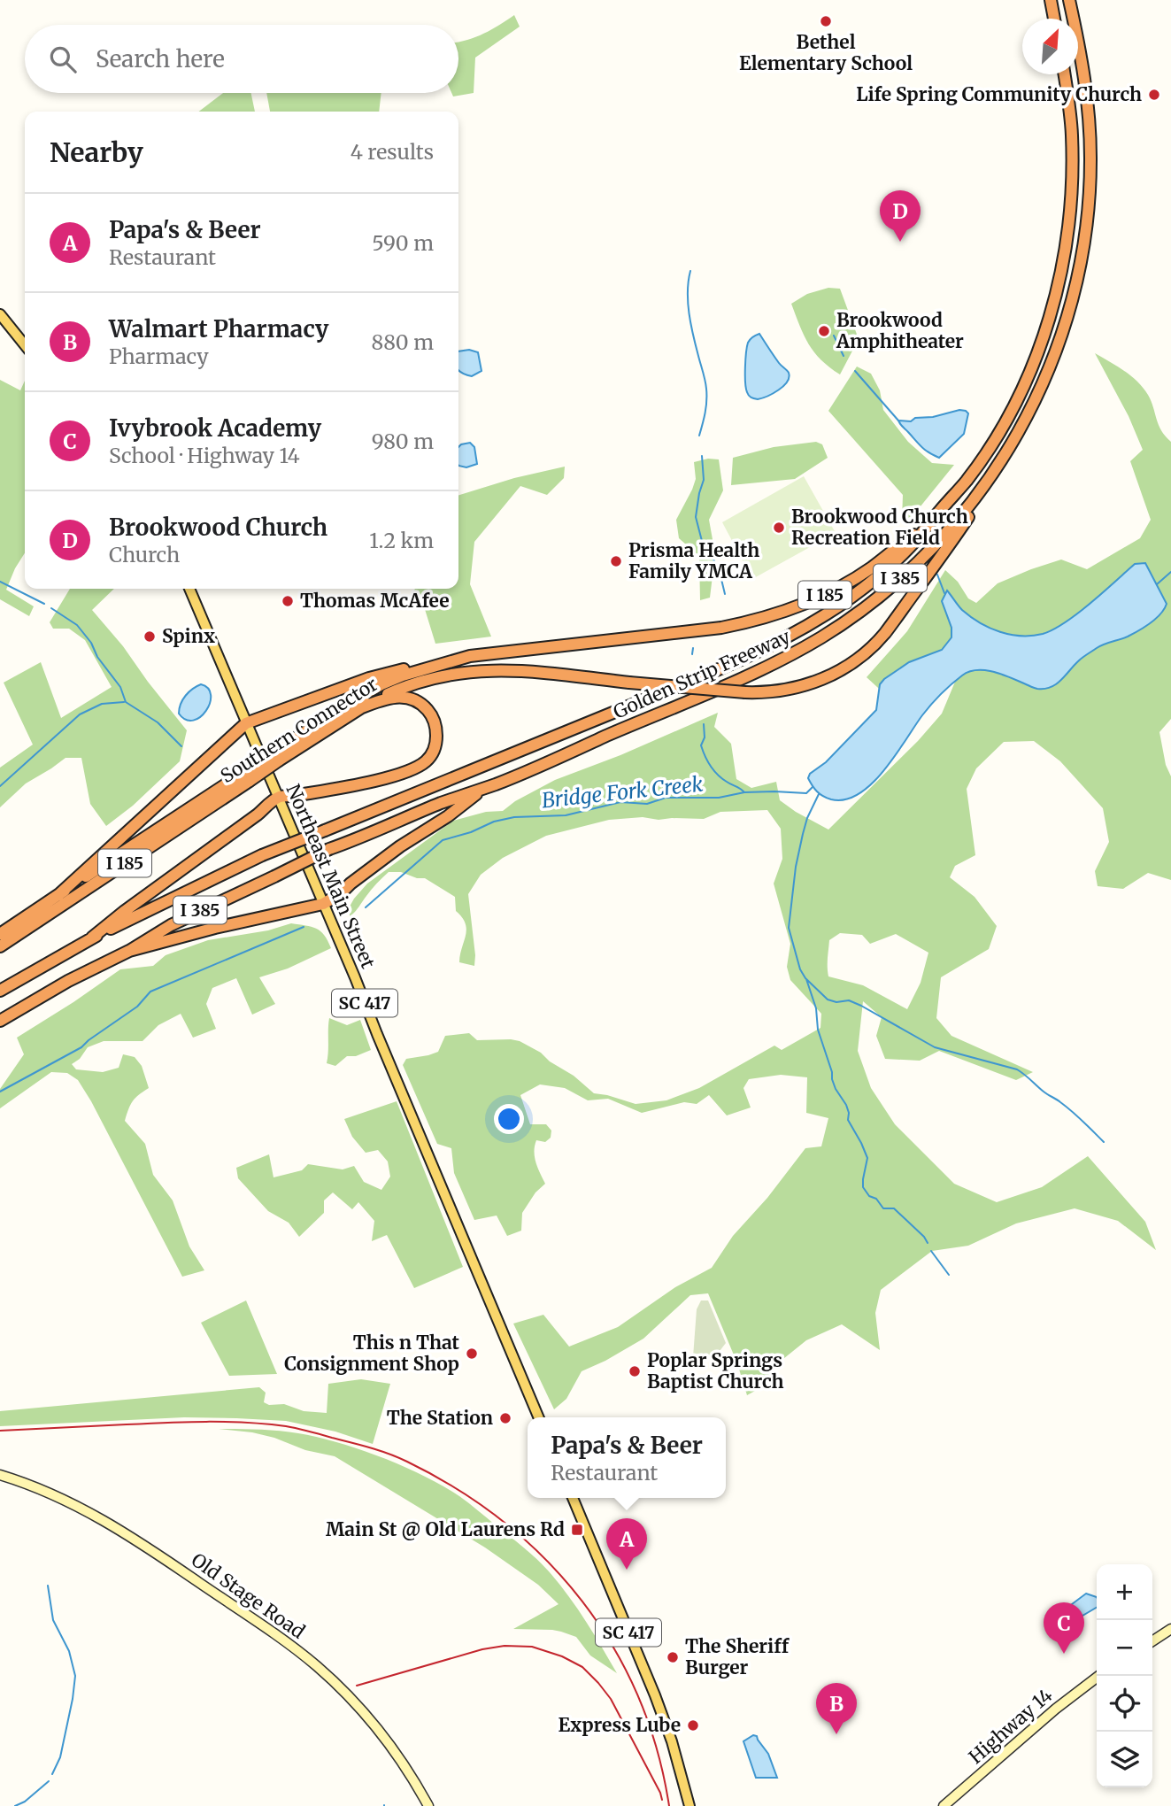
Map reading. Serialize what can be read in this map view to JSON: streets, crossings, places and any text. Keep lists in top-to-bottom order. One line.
{"streets":{"highway":["I 385","I 185","Golden Strip Freeway","Southern Connector"],"main road":["Northeast Main Street","SC 417"],"street":["Old Stage Road","Highway 14"]},"crossings":[["Golden Strip Freeway","Southern Connector"]],"water":["Bridge Fork Creek"],"places":{"other":["Bethel Elementary School","Life Spring Community Church","Brookwood Amphitheater","Brookwood Church Recreation Field","Prisma Health Family YMCA","Thomas McAfee","Spinx","This n That Consignment Shop","Poplar Springs Baptist Church","The Station","The Sheriff Burger","Express Lube"],"transit":["Main St @ Old Laurens Rd"]},"north":"top right","page":{"search":"Search here","heading":["Nearby","4 results"],"pins":["D","A","C","B"],"list":[{"mark":"A","name":"Papa's & Beer","note":"Restaurant","value":"590 m"},{"mark":"B","name":"Walmart Pharmacy","note":"Pharmacy","value":"880 m"},{"mark":"C","name":"Ivybrook Academy","note":"School · Highway 14","value":"980 m"},{"mark":"D","name":"Brookwood Church","note":"Church","value":"1.2 km"}],"popup":["Papa's & Beer","Restaurant"],"map_buttons":["+","−"]}}
